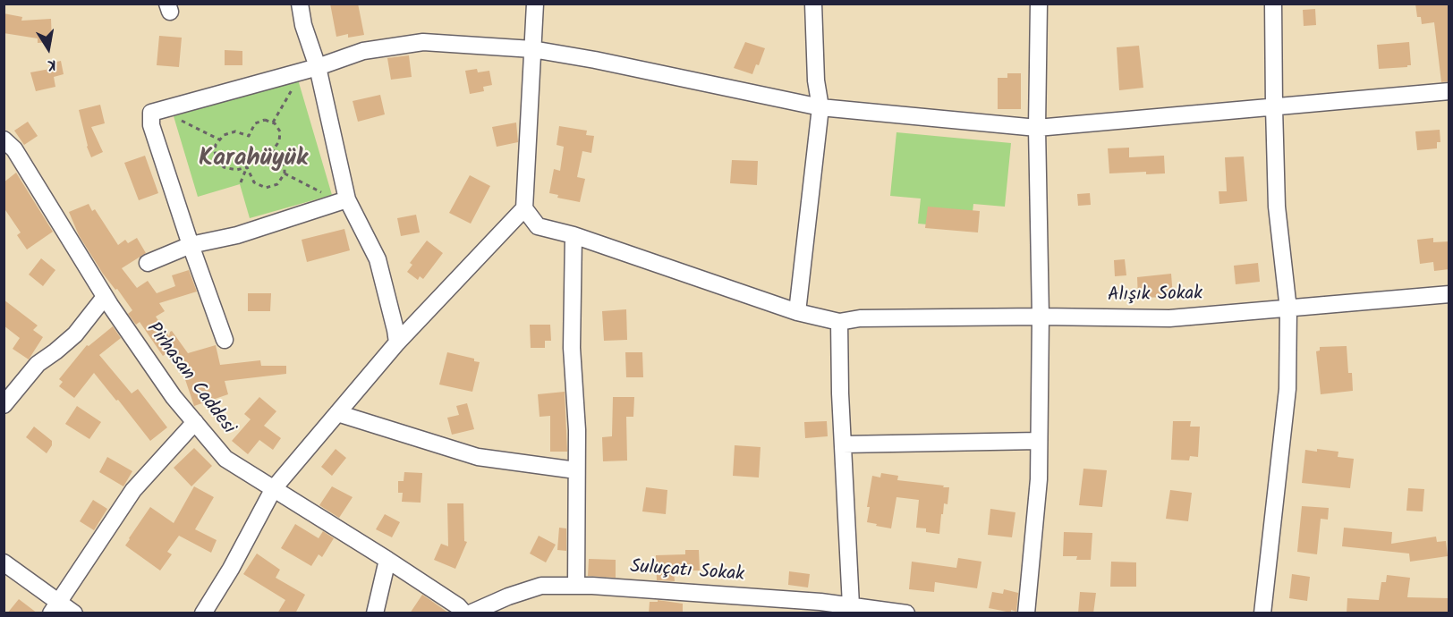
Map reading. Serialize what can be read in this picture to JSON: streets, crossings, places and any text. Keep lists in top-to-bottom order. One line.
{"streets":{"street":["Alışık Sokak","Pirhasan Caddesi","Suluçatı Sokak"]},"districts":["Karahüyük"],"north":"bottom"}
